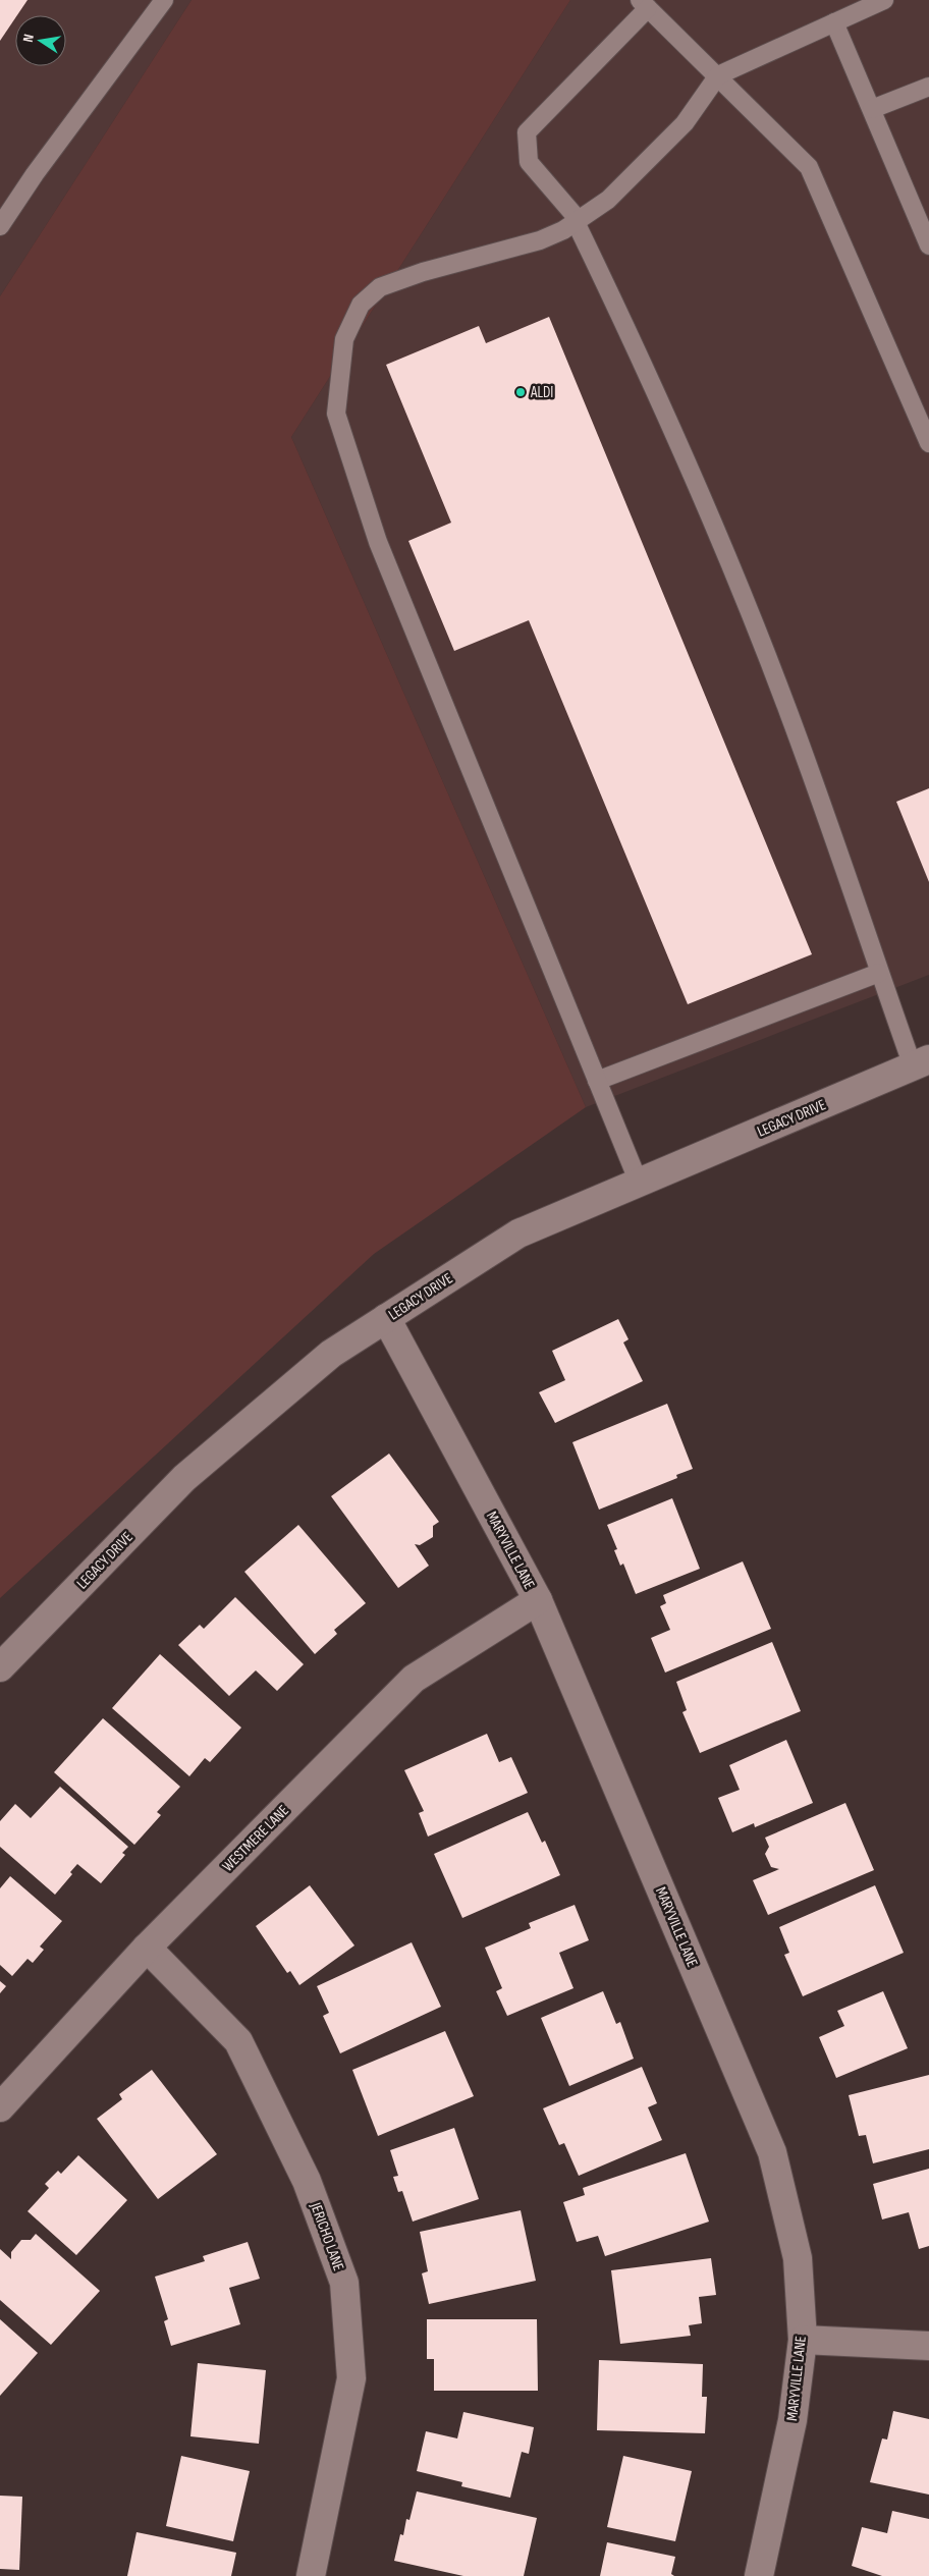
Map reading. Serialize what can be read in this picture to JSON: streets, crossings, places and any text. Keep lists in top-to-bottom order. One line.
{"streets":{"street":["LEGACY DRIVE","MARYVILLE LANE","WESTMERE LANE","JERICHO LANE"]},"crossings":[["LEGACY DRIVE","MARYVILLE LANE"],["MARYVILLE LANE","WESTMERE LANE"],["WESTMERE LANE","JERICHO LANE"]],"places":["ALDI"],"north":"left"}
